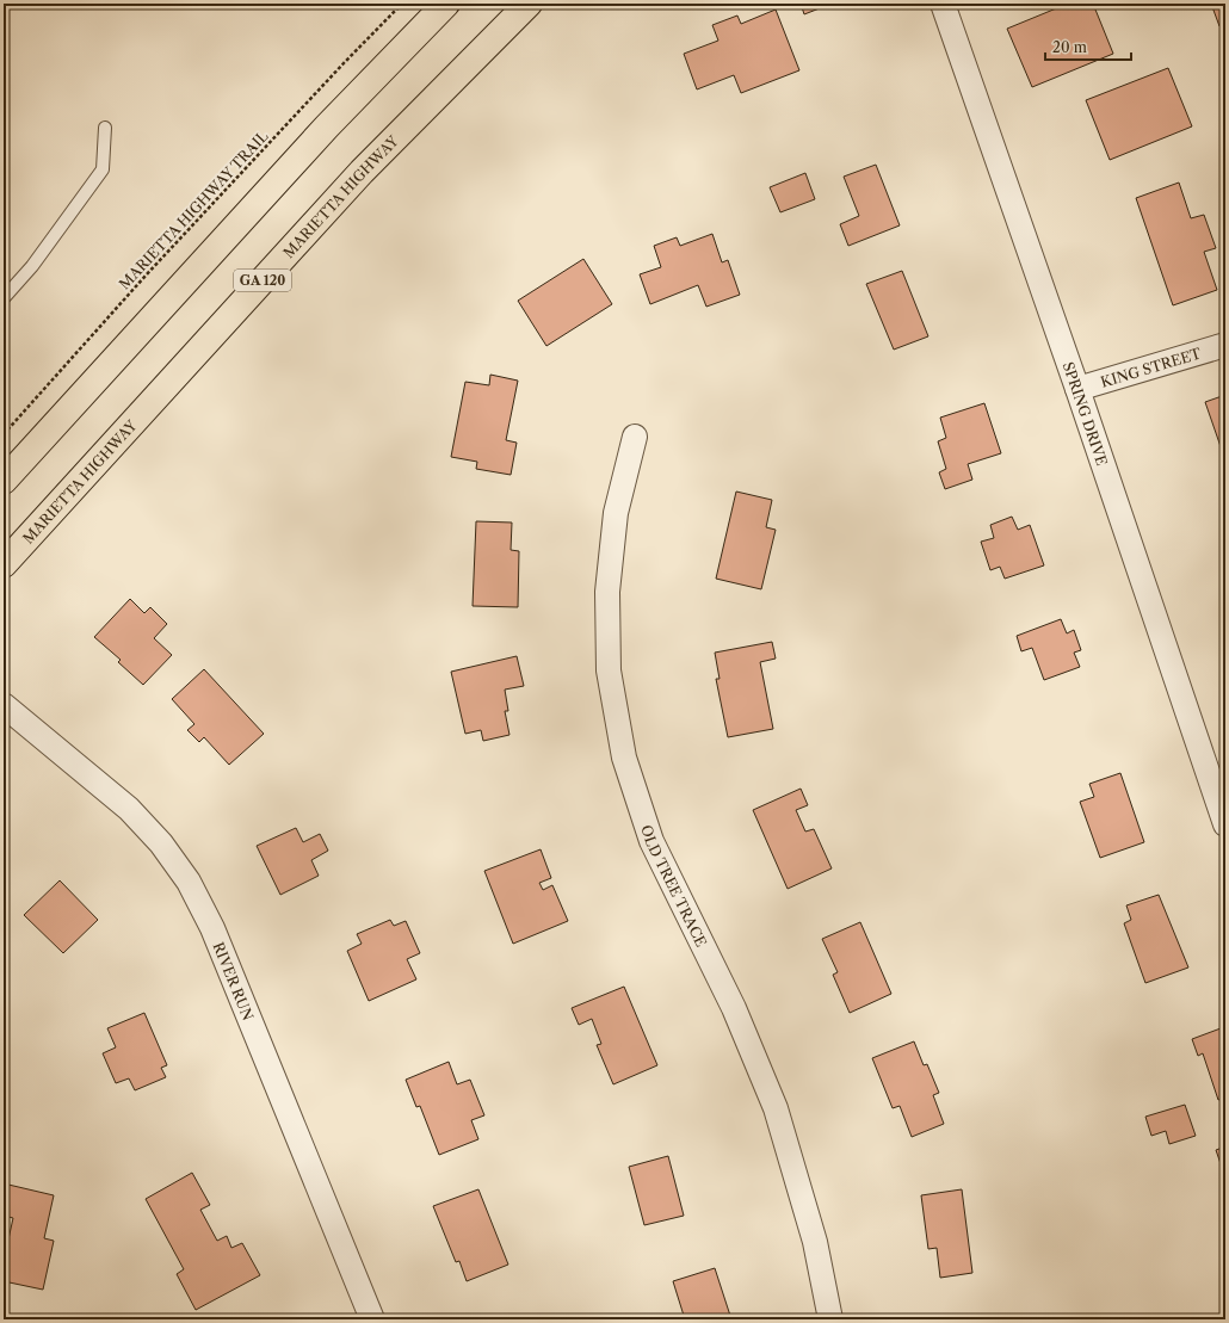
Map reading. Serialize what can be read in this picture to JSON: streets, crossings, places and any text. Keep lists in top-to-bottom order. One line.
{"streets":{"highway":["MARIETTA HIGHWAY","GA 120"],"street":["KING STREET","SPRING DRIVE","OLD TREE TRACE","RIVER RUN"],"path":["MARIETTA HIGHWAY TRAIL"]},"crossings":[["KING STREET","SPRING DRIVE"]],"scale_bar":"20 m"}
